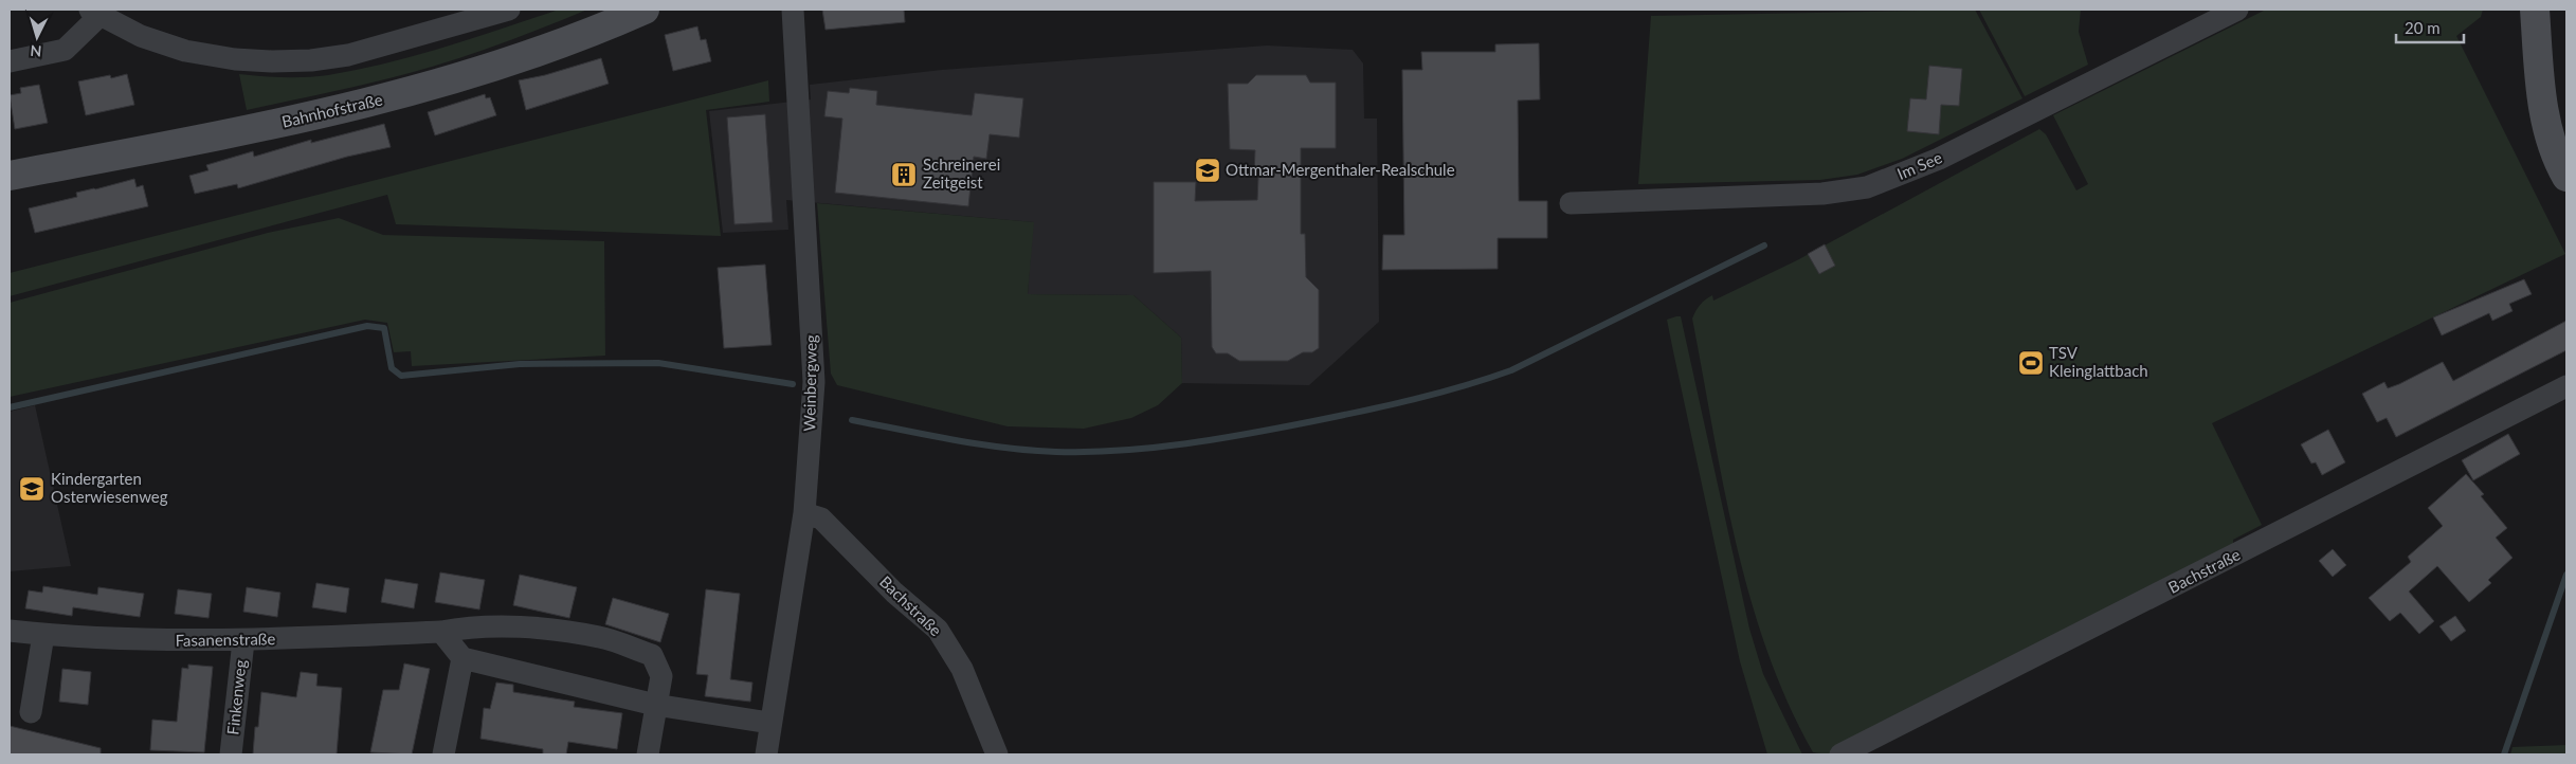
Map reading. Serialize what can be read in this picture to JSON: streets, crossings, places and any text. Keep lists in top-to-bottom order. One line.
{"streets":{"main road":["Bahnhofstraße"],"street":["Im See","Weinbergweg","Bachstraße","Fasanenstraße","Finkenweg"]},"crossings":[["Weinbergweg","Bachstraße"],["Fasanenstraße","Finkenweg"]],"places":{"school or university":["Ottmar-Mergenthaler-Realschule","Kindergarten Osterwiesenweg"],"building":["Schreinerei Zeitgeist"],"sports":["TSV Kleinglattbach"]},"scale_bar":"20 m","north":"bottom"}
